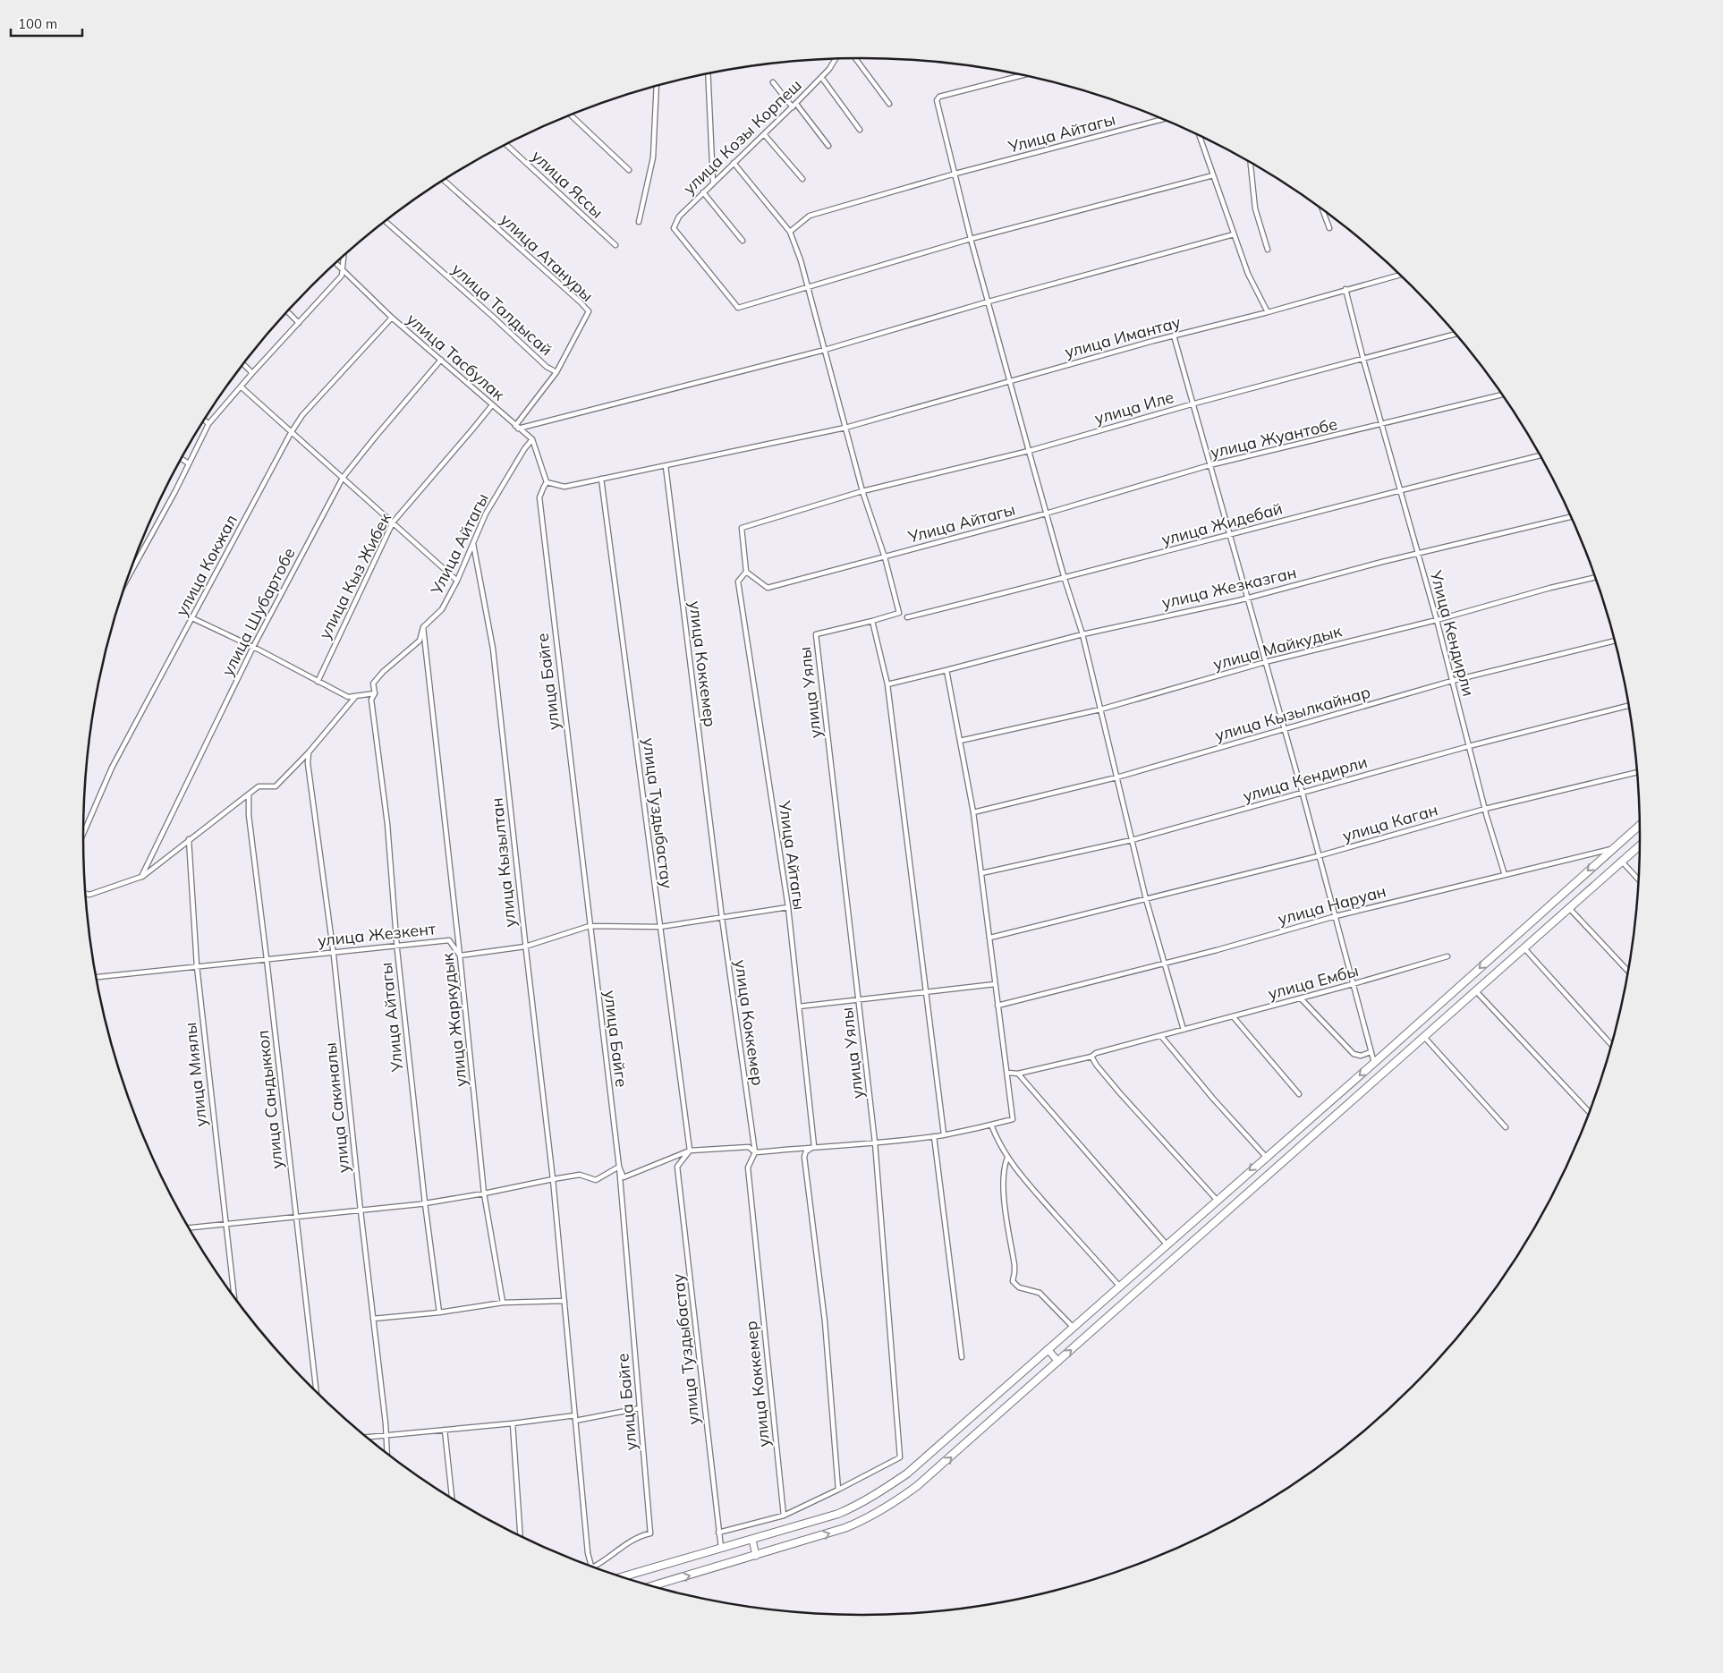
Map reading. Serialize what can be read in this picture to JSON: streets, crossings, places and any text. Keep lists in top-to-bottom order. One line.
{"streets":{"street":["Улица Айтагы","улица Козы Корпеш","улица Яссы","улица Атануры","улица Талдысай","улица Имантау","улица Тасбулак","улица Иле","улица Жуантобе","улица Жидебай","улица Кокжал","улица Кыз Жибек","улица Жезказган","улица Шубартобе","Улица Кендирли","улица Майкудык","улица Коккемер","улица Байге","улица Уялы","улица Кызылкайнар","улица Кендирли","улица Туздыбастау","улица Каган","улица Кызылтан","улица Наруан","улица Жезкент","улица Ембы","улица Жаркудык","улица Миялы","улица Сандыккол","улица Сакиналы"]},"crossings":[["Улица Айтагы","улица Тасбулак"],["Улица Айтагы","улица Иле"],["Улица Айтагы","улица Жуантобе"],["Улица Айтагы","улица Кызылтан"],["Улица Айтагы","улица Жезкент"],["Улица Айтагы","улица Жаркудык"],["улица Атануры","улица Талдысай"],["улица Талдысай","улица Тасбулак"],["улица Имантау","Улица Кендирли"],["улица Имантау","улица Коккемер"],["улица Имантау","улица Байге"],["улица Имантау","улица Туздыбастау"],["улица Тасбулак","улица Кокжал"],["улица Тасбулак","улица Кыз Жибек"],["улица Тасбулак","улица Шубартобе"],["улица Иле","Улица Кендирли"],["улица Жуантобе","Улица Кендирли"],["улица Жидебай","Улица Кендирли"],["улица Жезказган","Улица Кендирли"],["Улица Кендирли","улица Майкудык"],["Улица Кендирли","улица Кызылкайнар"],["Улица Кендирли","улица Кендирли"],["Улица Кендирли","улица Каган"],["Улица Кендирли","улица Наруан"],["улица Жезкент","улица Жаркудык"],["улица Жезкент","улица Миялы"],["улица Жезкент","улица Сандыккол"],["улица Жезкент","улица Сакиналы"]],"scale_bar":"100 m"}
